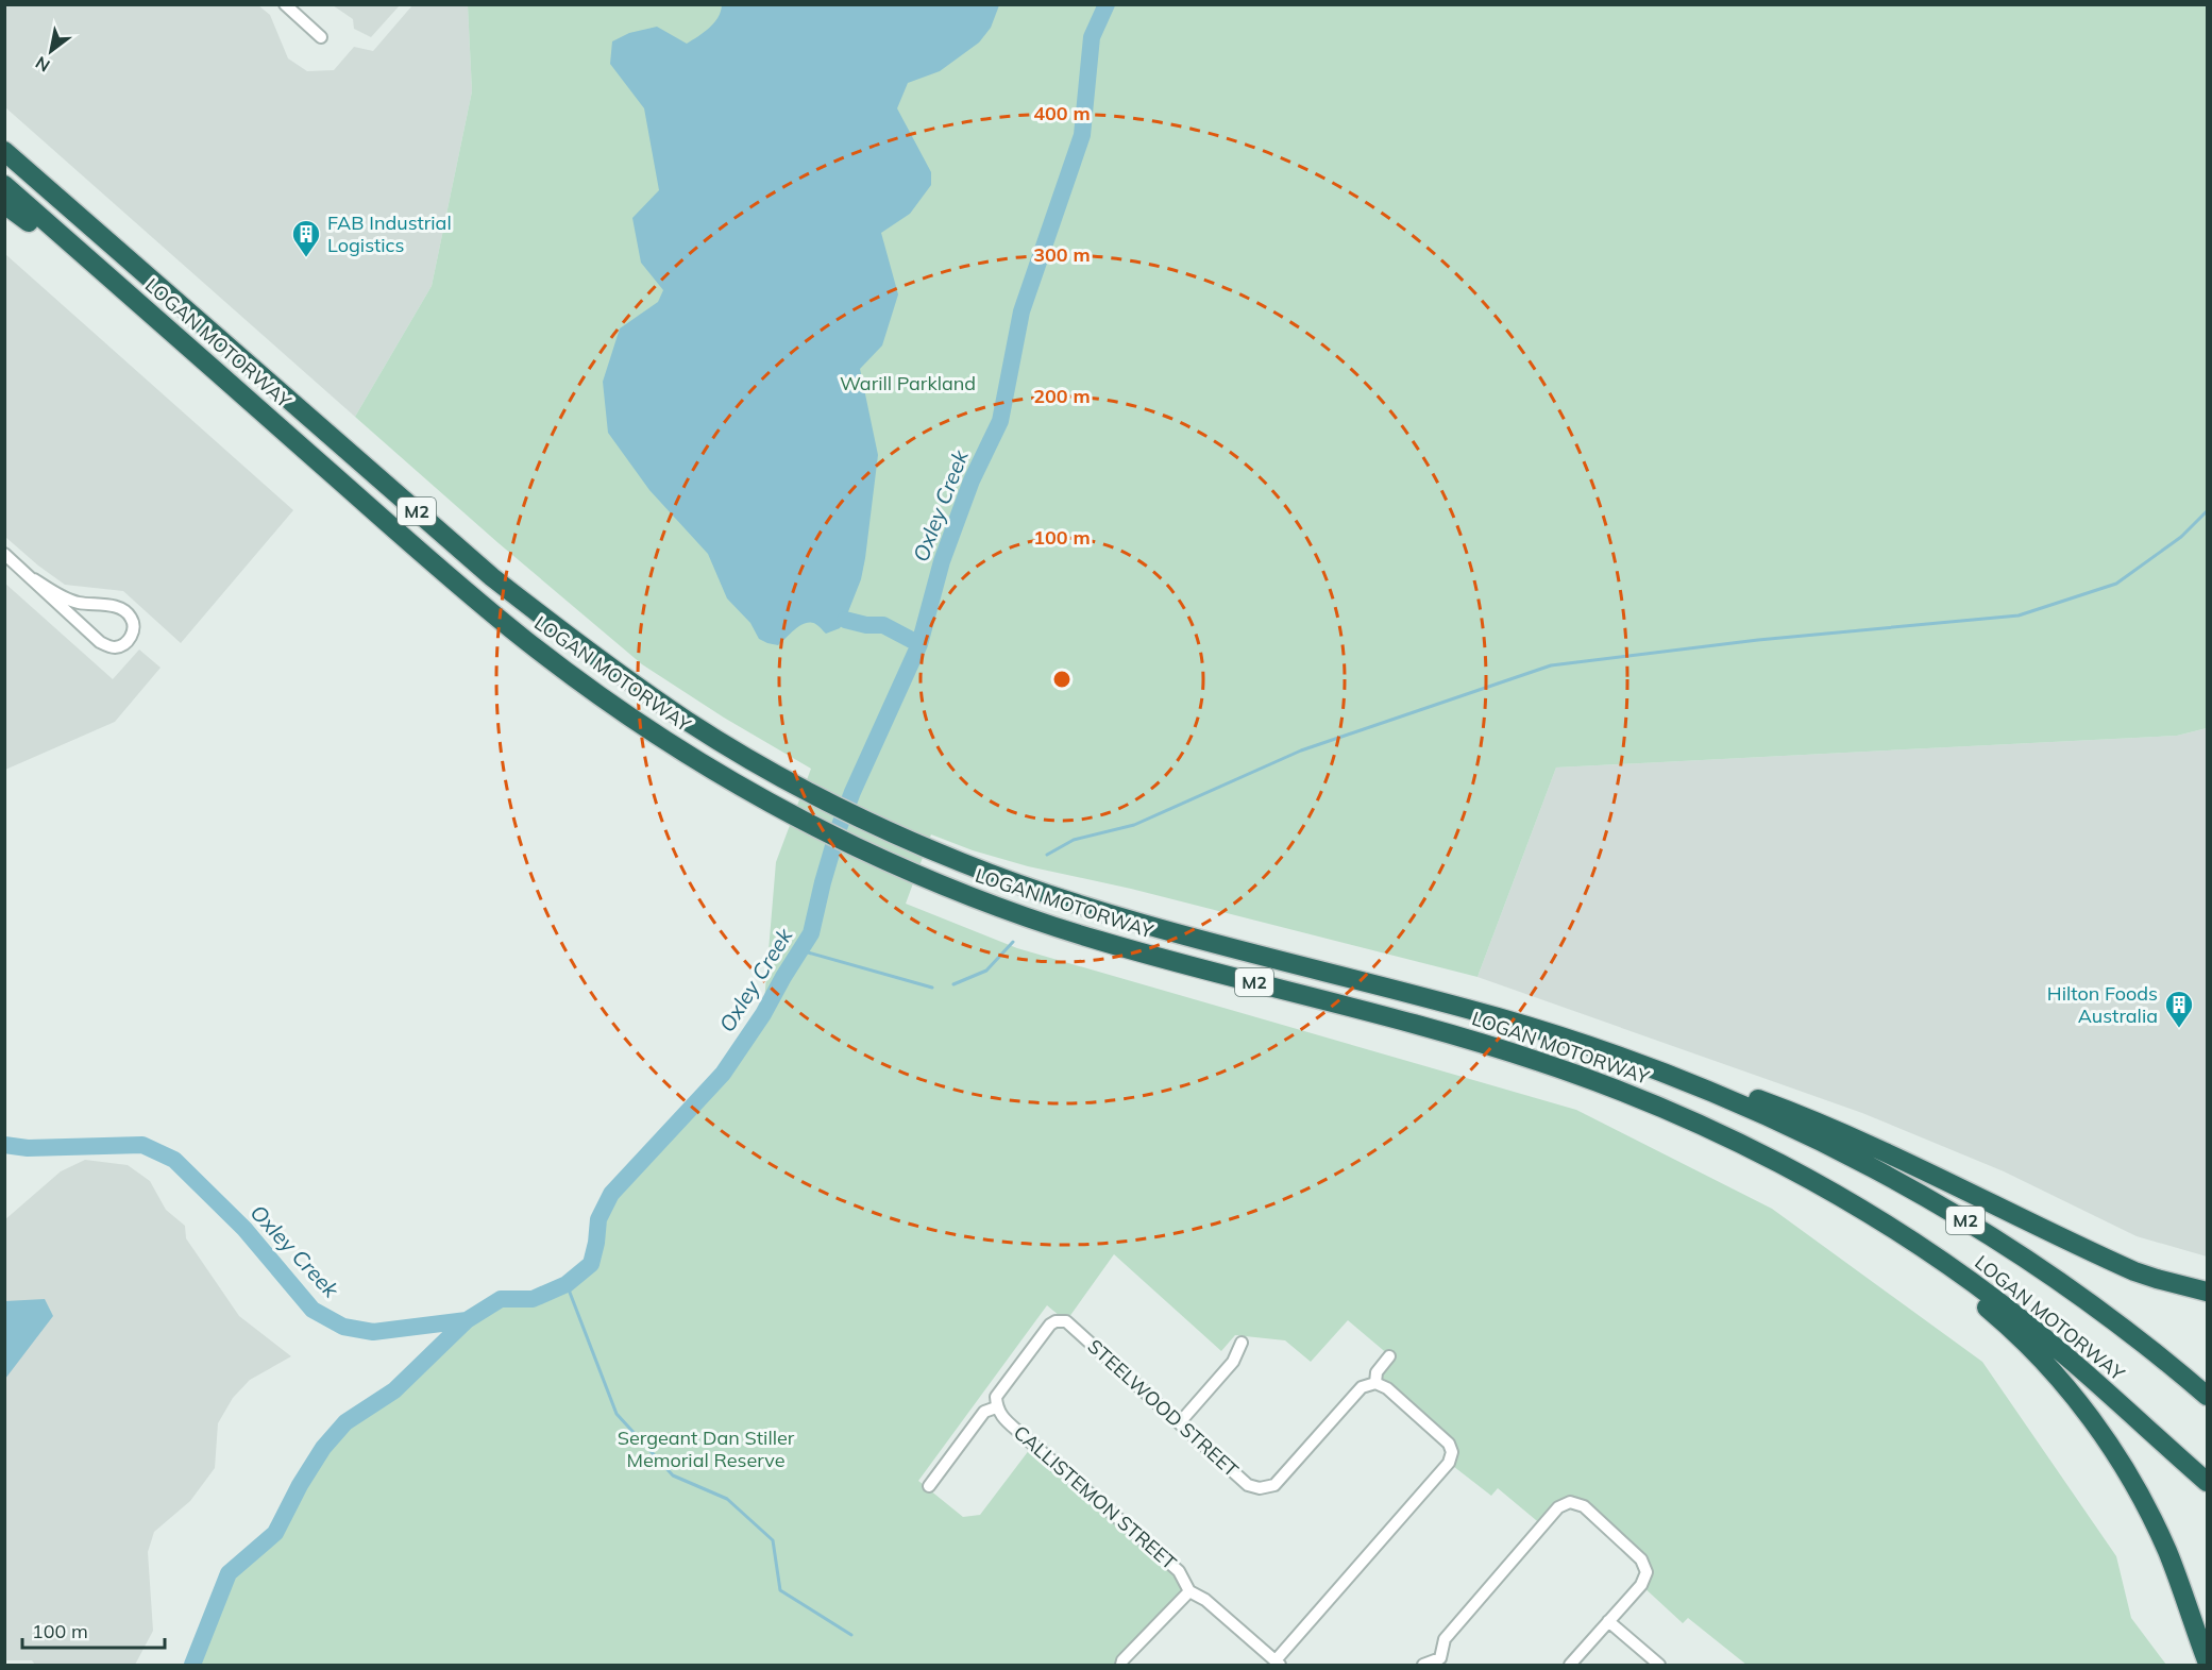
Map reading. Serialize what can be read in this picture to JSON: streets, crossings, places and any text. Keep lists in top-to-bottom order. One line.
{"streets":{"highway":["LOGAN MOTORWAY","M2"],"street":["STEELWOOD STREET","CALLISTEMON STREET"]},"crossings":[["STEELWOOD STREET","CALLISTEMON STREET"]],"water":["Oxley Creek"],"parks":["Warill Parkland","Sergeant Dan Stiller Memorial Reserve"],"places":{"building":["FAB Industrial Logistics","Hilton Foods Australia"]},"scale_bar":"100 m","north":"bottom left","rings":["400 m","300 m","200 m","100 m"]}
